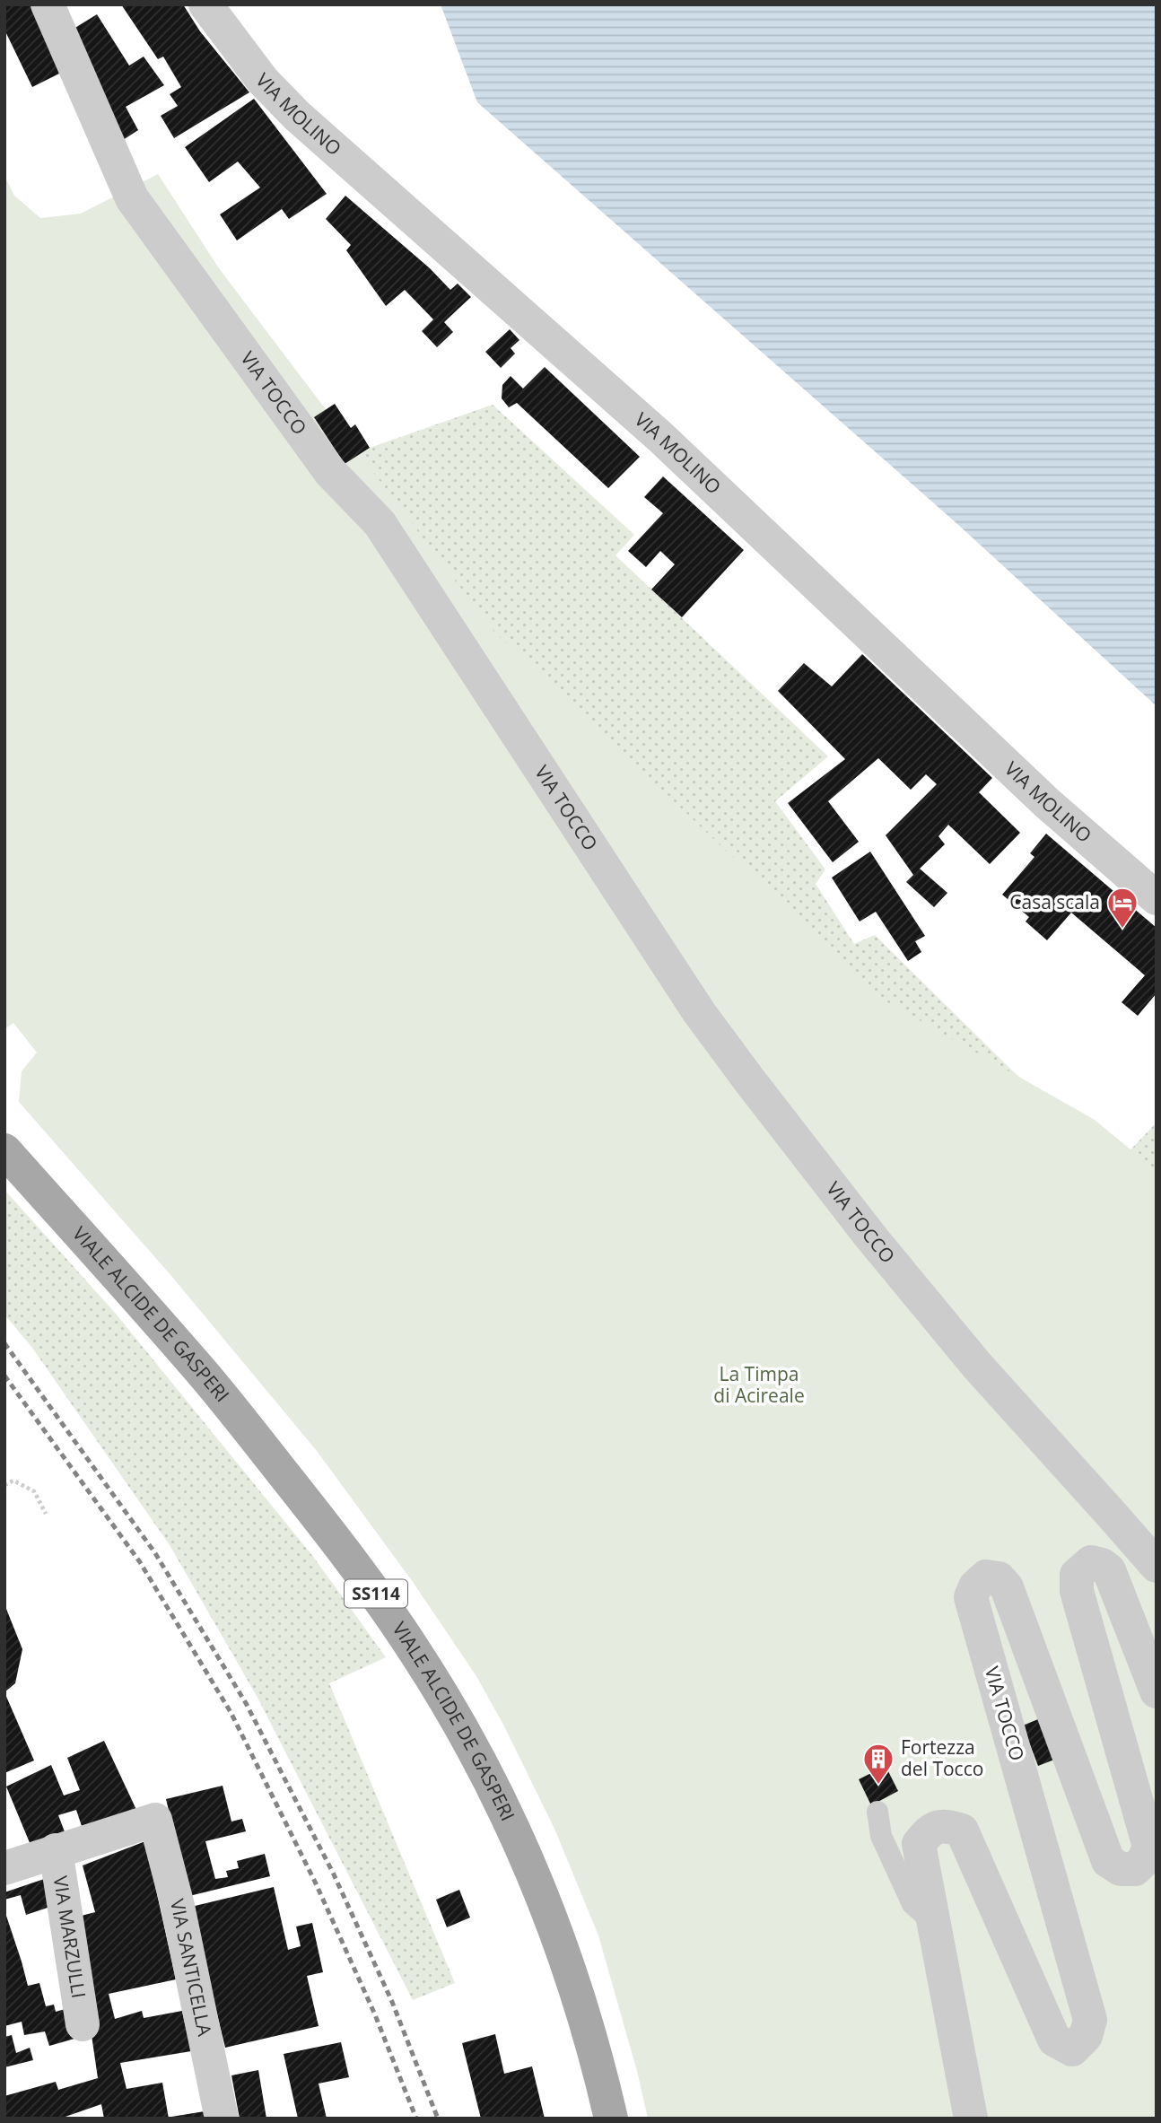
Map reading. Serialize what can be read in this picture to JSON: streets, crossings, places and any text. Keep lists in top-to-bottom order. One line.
{"streets":{"main road":["VIALE ALCIDE DE GASPERI","SS114"],"street":["VIA MOLINO","VIA TOCCO","VIA MARZULLI","VIA SANTICELLA"]},"crossings":[["VIA MARZULLI","VIA SANTICELLA"]],"parks":["La Timpa di Acireale"],"places":{"hotel":["Casa scala"],"building":["Fortezza del Tocco"]}}
